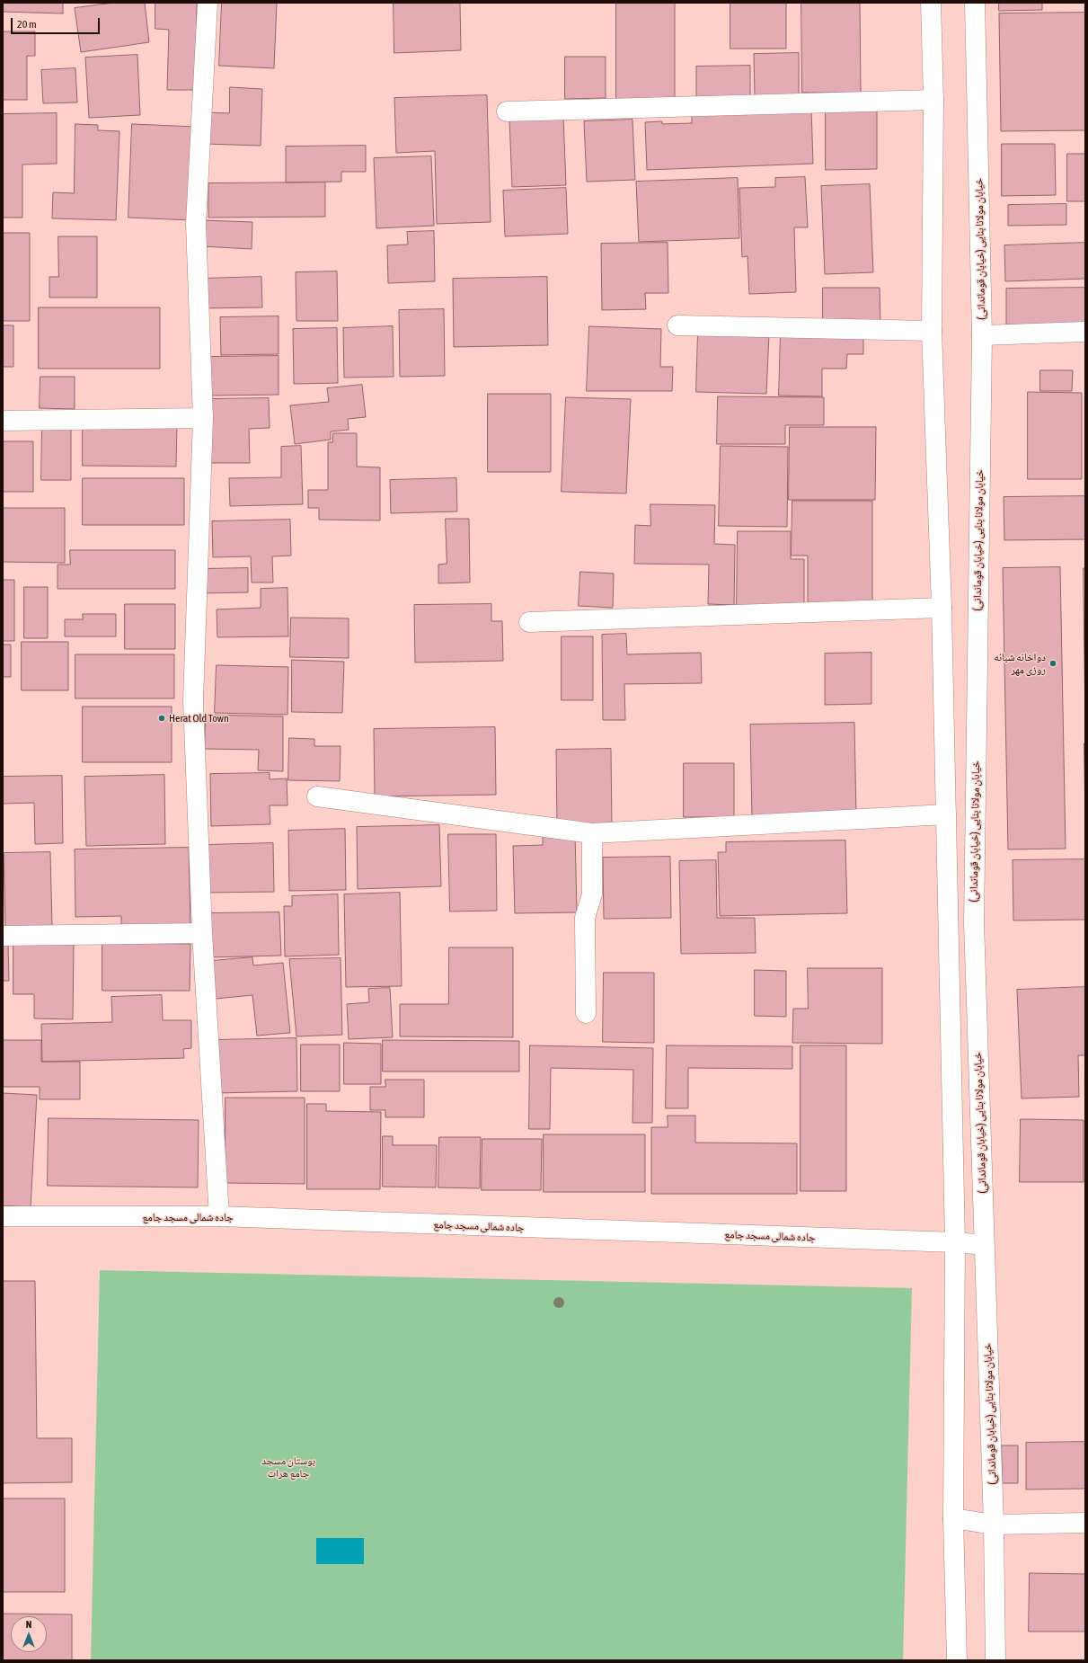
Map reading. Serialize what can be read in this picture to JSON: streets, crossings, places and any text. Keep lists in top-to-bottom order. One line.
{"streets":{"street":["خیابان مولانا بنایی (خیابان قوماندانی)","جاده شمالی مسجد جامع"]},"crossings":[["خیابان مولانا بنایی (خیابان قوماندانی)","جاده شمالی مسجد جامع"]],"parks":["بوستان مسجد جامع هرات"],"places":["دواخانه شبانه روزی مهر","Herat Old Town"],"scale_bar":"20 m","north":"top"}
